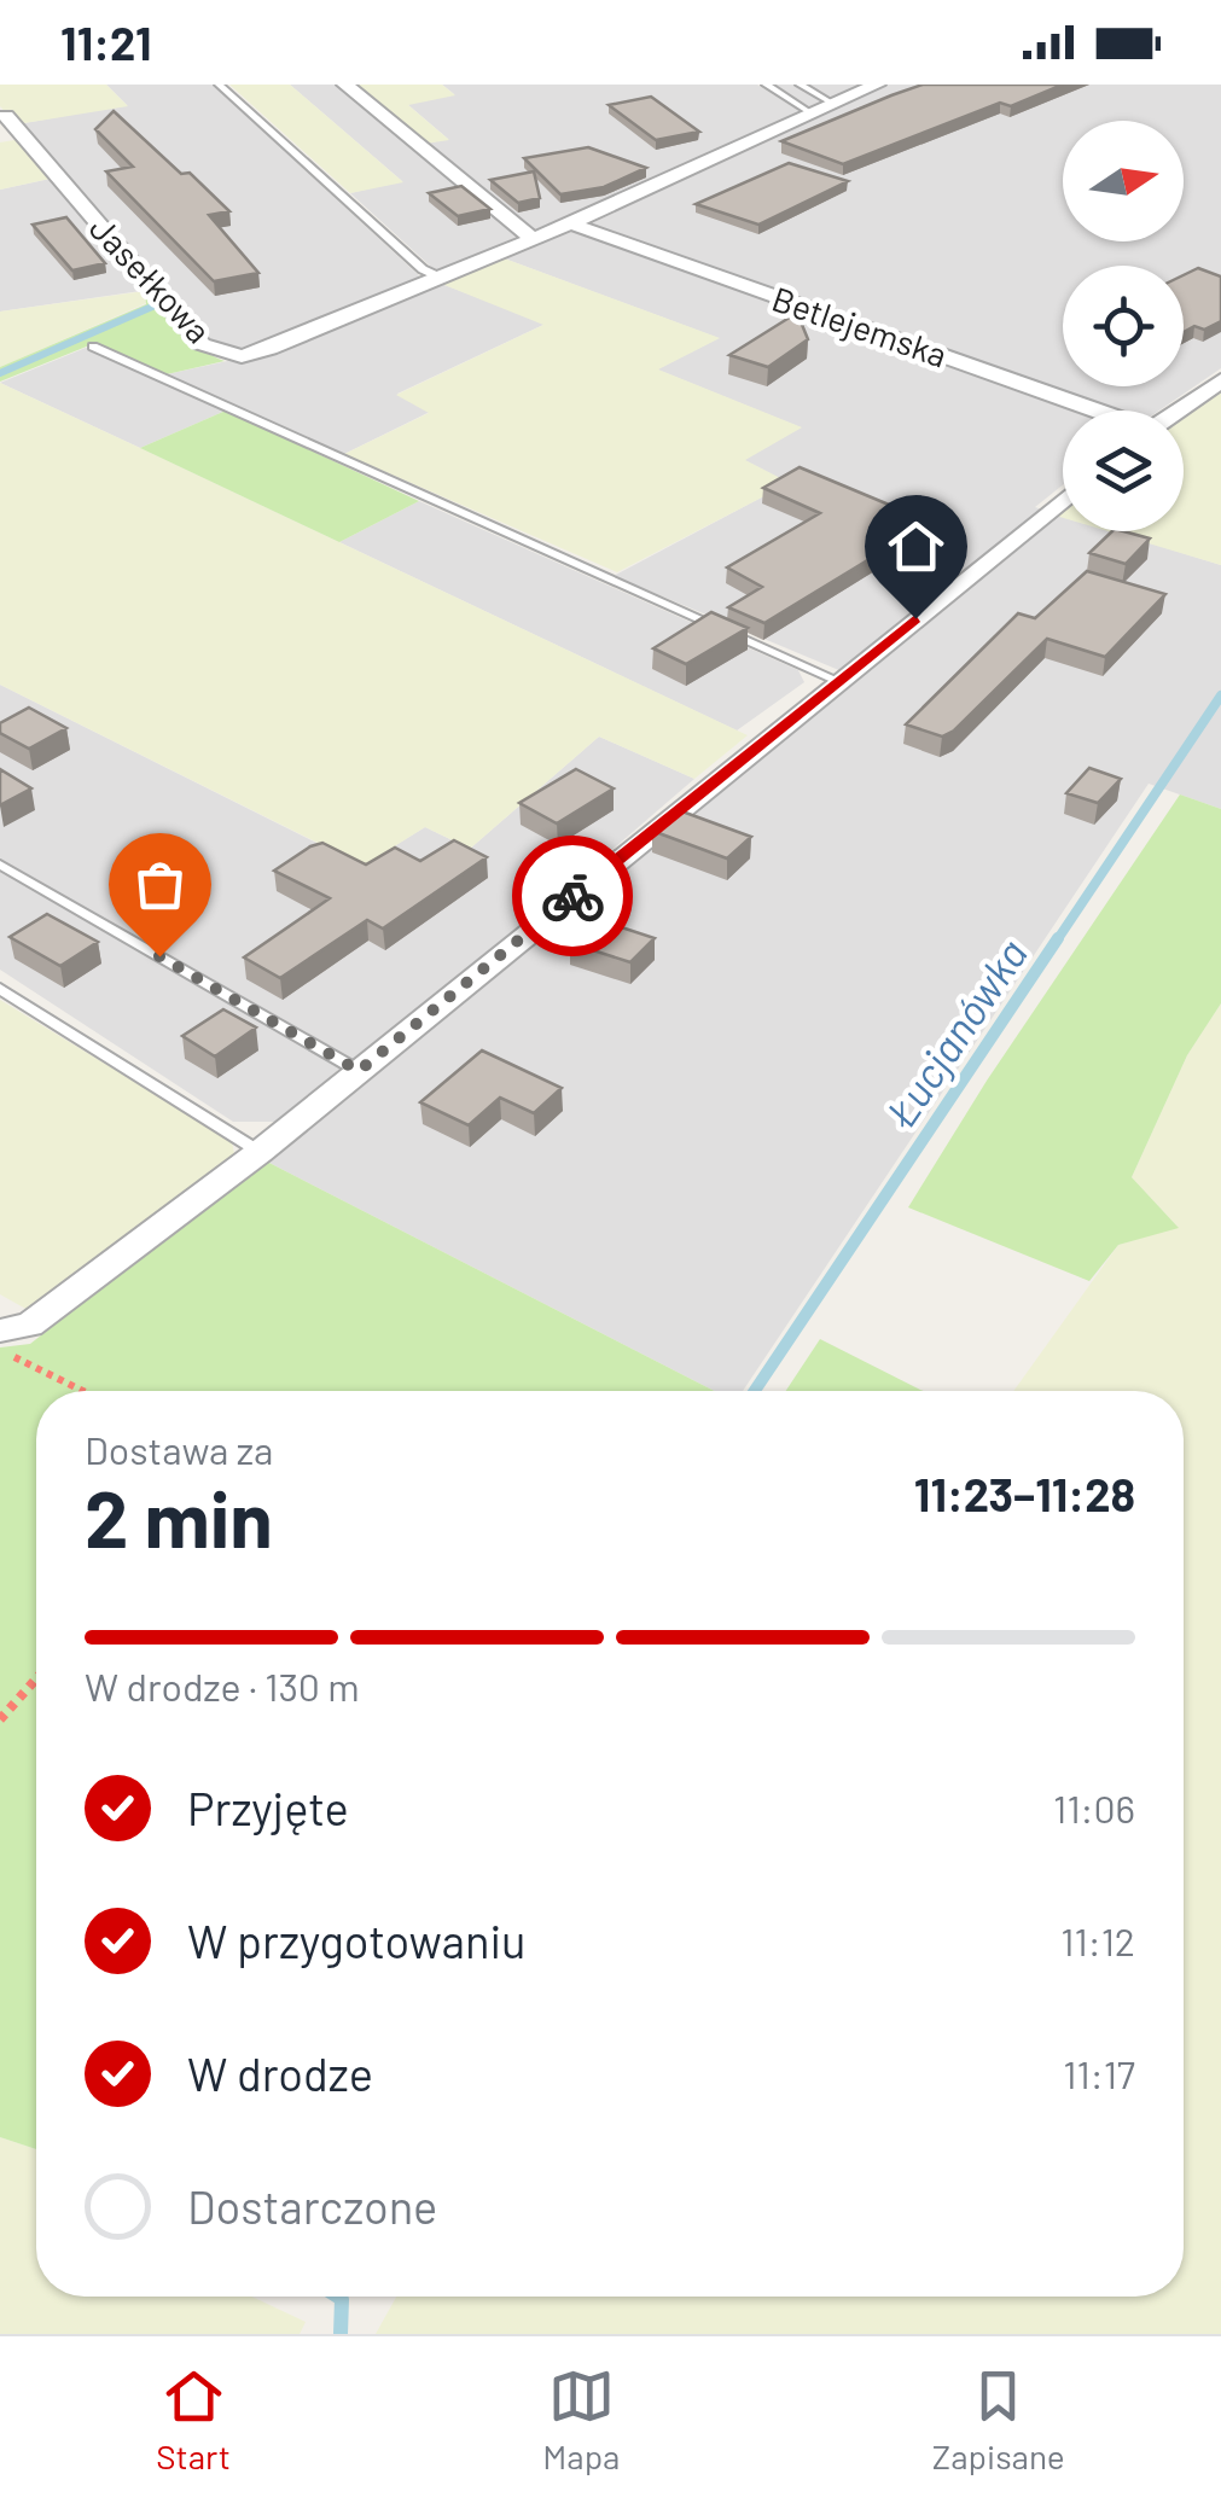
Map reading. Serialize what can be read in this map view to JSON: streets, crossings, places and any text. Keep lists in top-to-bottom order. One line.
{"streets":{"street":["Jasełkowa","Betlejemska"]},"crossings":[["Jasełkowa","Betlejemska"]],"water":["Łucjanówka"],"north":"right","page":{"status":"11:21","heading":["2 min","Dostawa za","11:23–11:28"],"bar":"W drodze · 130 m","list":[["Przyjęte","11:06"],["W przygotowaniu","11:12"],["W drodze","11:17"],"Dostarczone"],"tabs":["Start","Mapa","Zapisane"]}}
